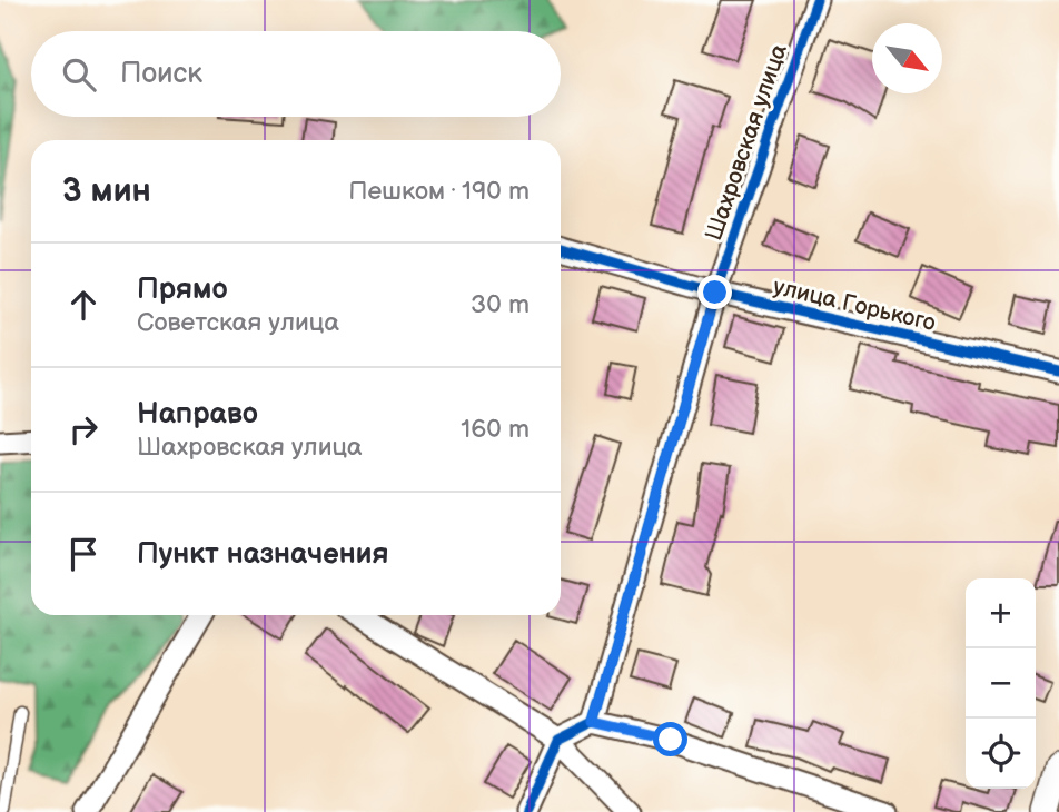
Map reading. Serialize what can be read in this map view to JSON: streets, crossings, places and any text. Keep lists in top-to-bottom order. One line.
{"streets":{"street":["Шахровская улица","улица Горького"]},"crossings":[["Шахровская улица","улица Горького"]],"north":"bottom right","page":{"search":"Поиск","heading":["3 мин","Пешком · 190 m"],"list":[["Прямо","Советская улица","30 m"],["Направо","Шахровская улица","160 m"],"Пункт назначения"],"map_buttons":["+","−"]}}
